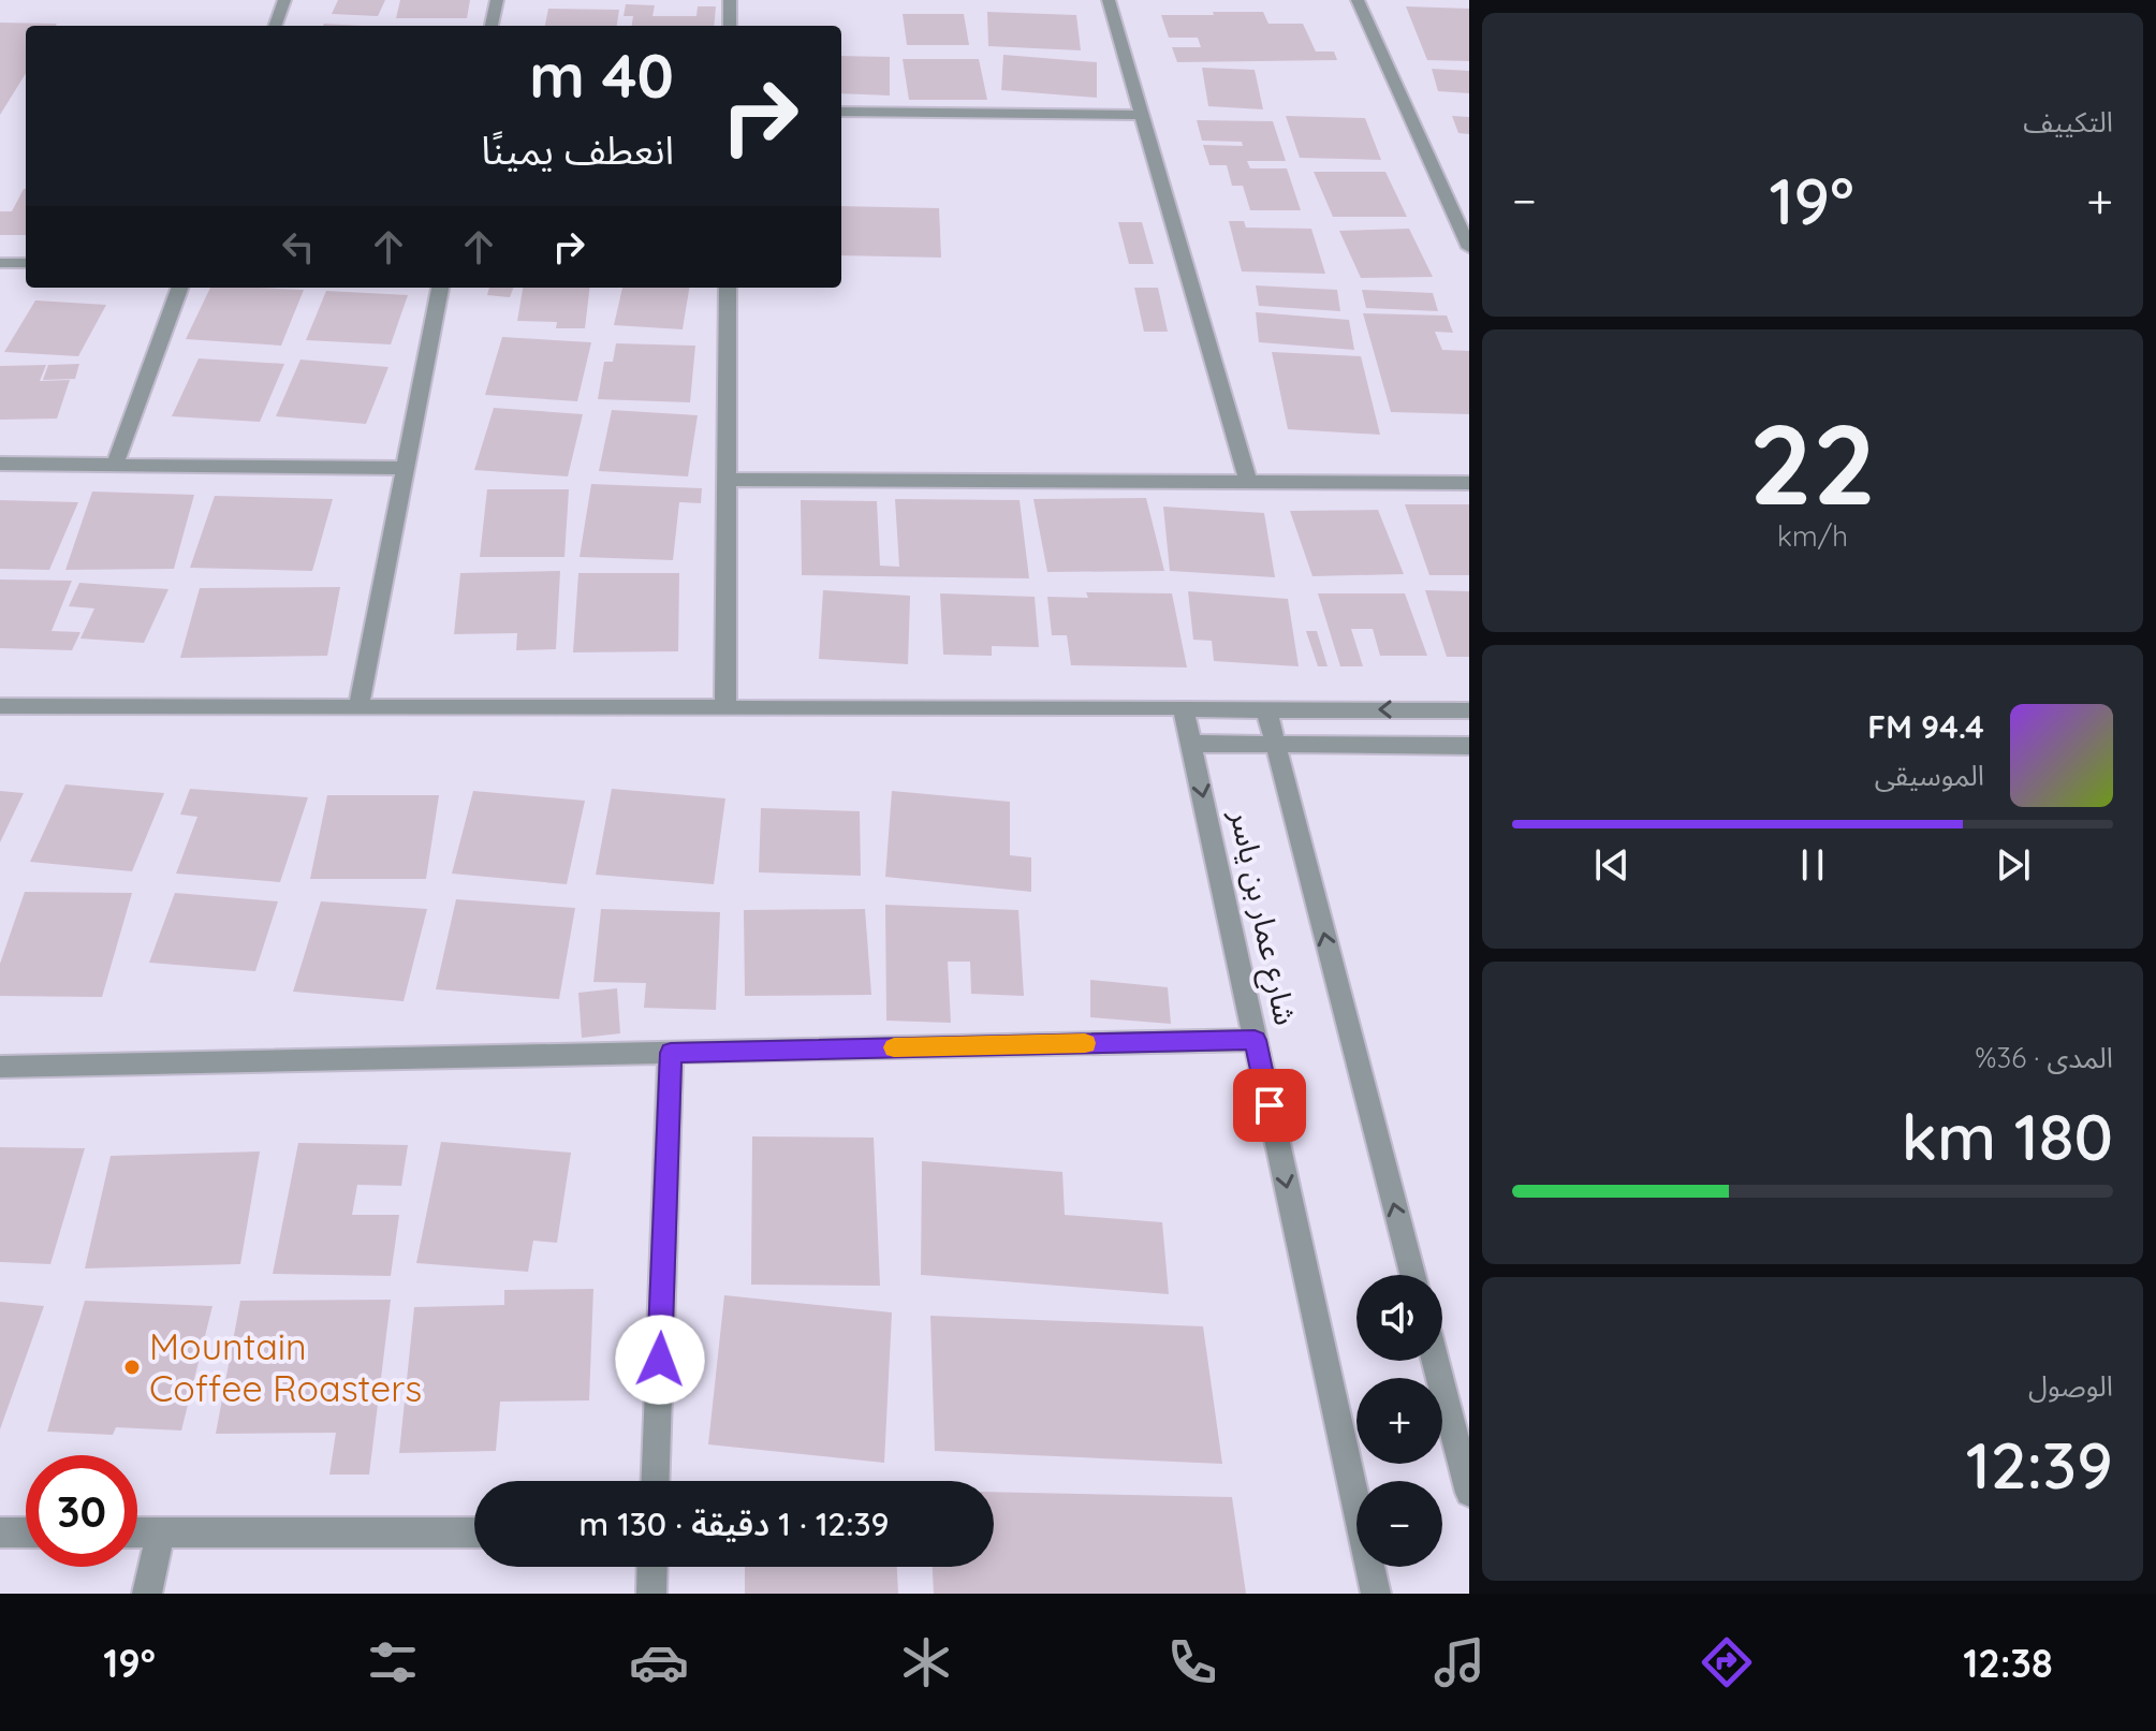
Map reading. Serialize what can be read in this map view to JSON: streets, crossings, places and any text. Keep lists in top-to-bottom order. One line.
{"streets":{"street":["شارع عمار بن ياسر"]},"places":["Mountain Coffee Roasters"],"page":{"tile":["التكييف",["22","km/h"],["المدى · 36%","180 km"],["الوصول","12:39"]],"turn":["40 m","انعطف يمينًا"],"heat":["−","19°","+"],"song":["94.4 FM","الموسيقى"],"map_buttons":["+","−"],"limit":"30","trip":"12:39 · 1 دقيقة · 130 m","tabs":["12:38","19°"]}}
